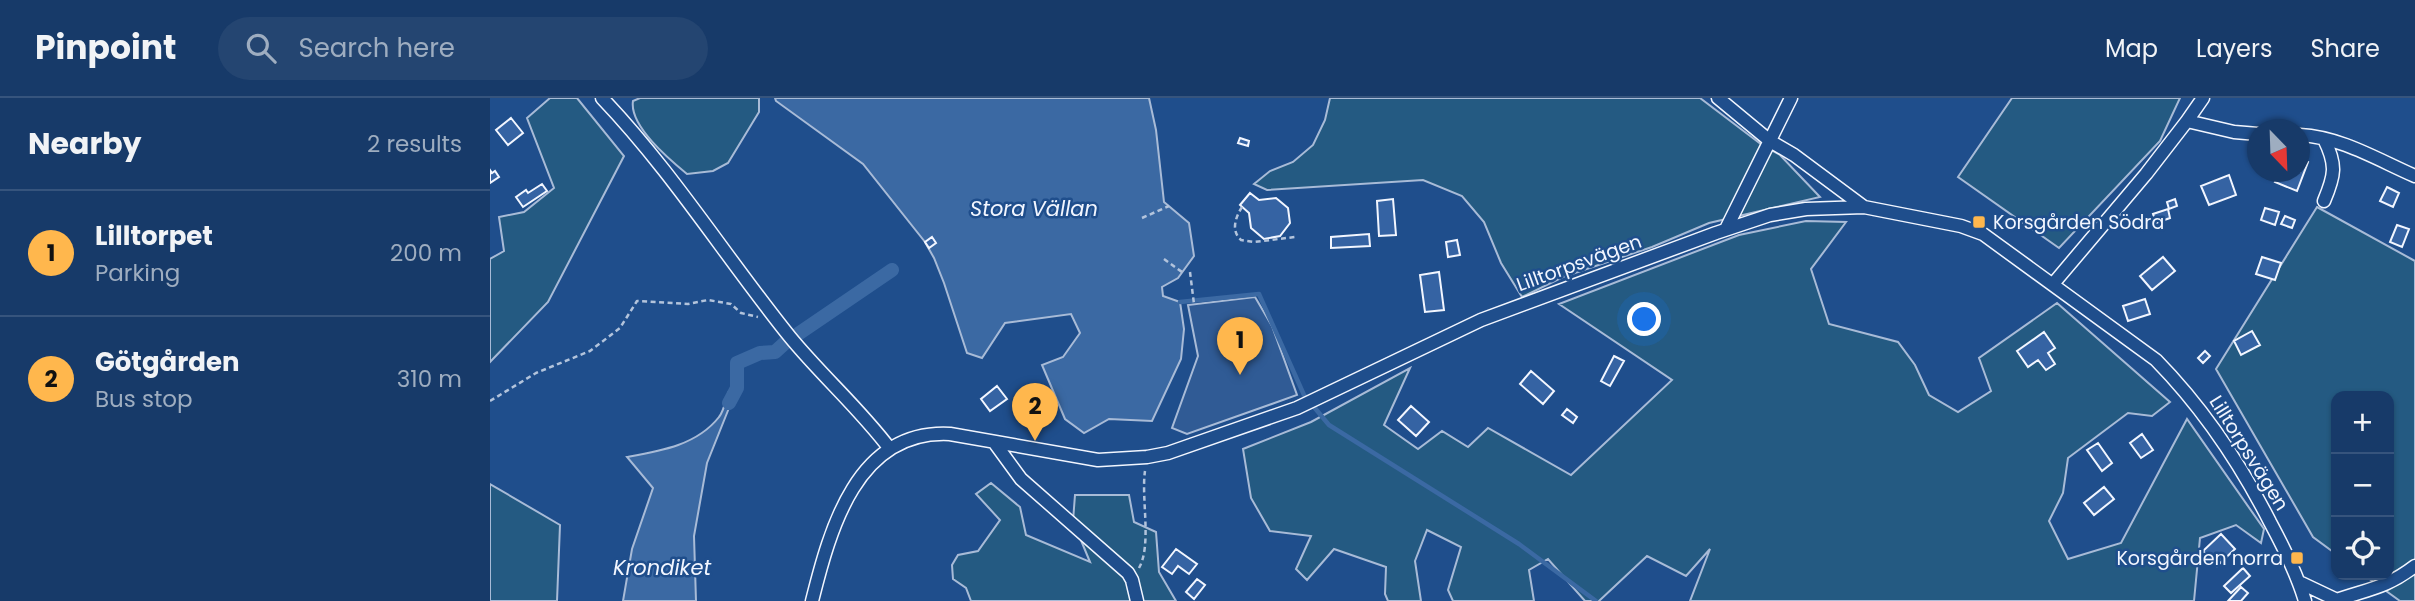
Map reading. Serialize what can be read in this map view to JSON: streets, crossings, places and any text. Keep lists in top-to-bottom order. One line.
{"streets":{"street":["Lilltorpsvägen"]},"water":["Stora Vällan","Krondiket"],"places":{"transit":["Korsgården Södra","Korsgården norra"]},"north":"bottom right","page":{"header":"Pinpoint","search":"Search here","nav":["Map","Layers","Share"],"heading":["Nearby","2 results"],"list":[{"mark":"1","name":"Lilltorpet","note":"Parking","value":"200 m"},{"mark":"2","name":"Götgården","note":"Bus stop","value":"310 m"}],"pins":["1","2"],"map_buttons":["+","−"]}}
